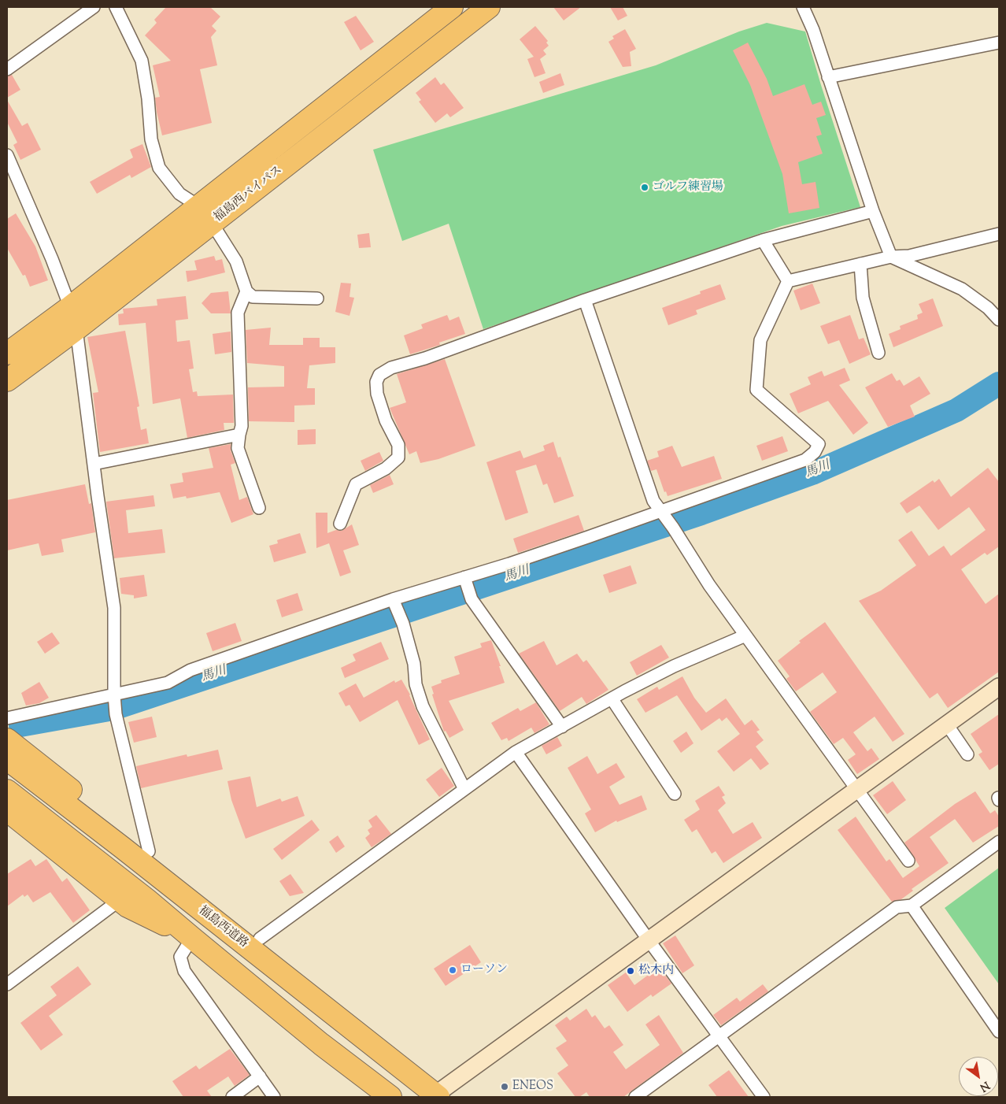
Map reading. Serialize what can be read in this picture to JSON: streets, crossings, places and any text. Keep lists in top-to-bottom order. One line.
{"streets":{"highway":["福島西バイパス","福島西道路"]},"water":["馬川"],"places":["ゴルフ練習場","ローソン","松木内","ENEOS"],"north":"bottom right"}
